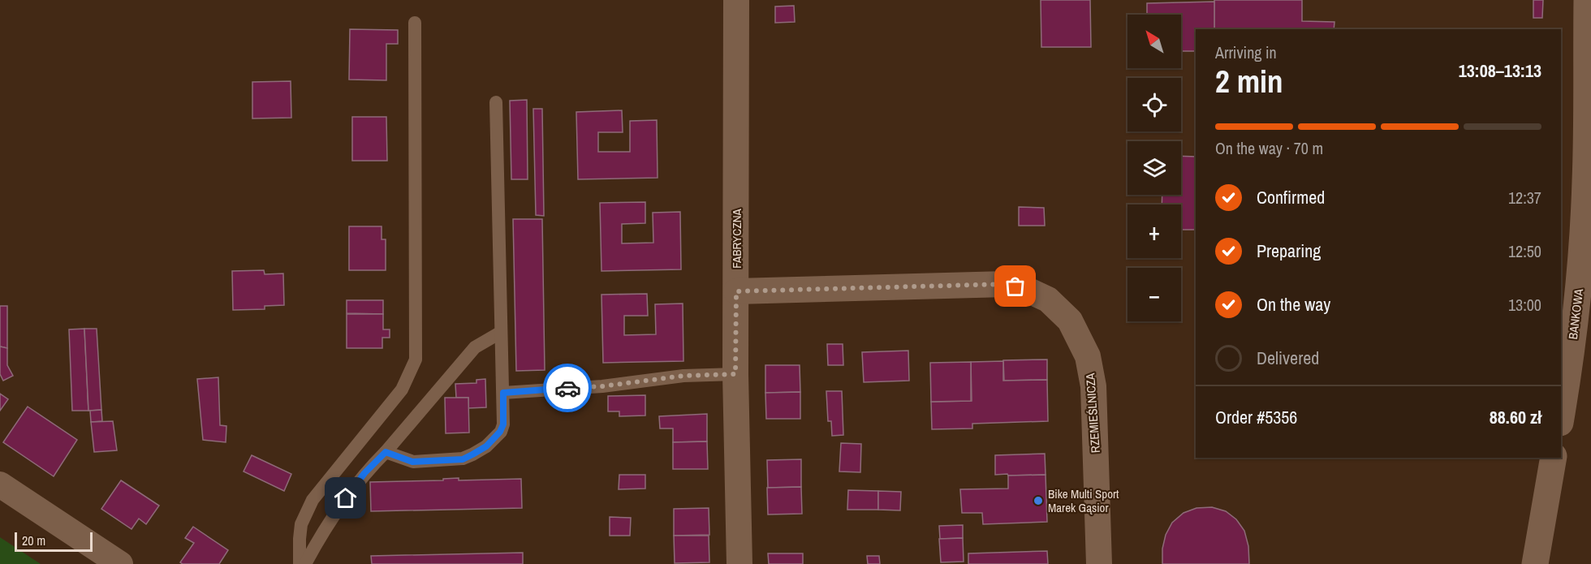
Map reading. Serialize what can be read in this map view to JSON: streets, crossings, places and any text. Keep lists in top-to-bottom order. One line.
{"streets":{"street":["FABRYCZNA","BANKOWA","RZEMIEŚLNICZA"]},"crossings":[["FABRYCZNA","RZEMIEŚLNICZA"]],"places":["Bike Multi Sport Marek Gąsior"],"scale_bar":"20 m","north":"top left","page":{"map_buttons":["+","−"],"heading":["2 min","Arriving in","13:08–13:13"],"panel":["Order #5356","88.60 zł"],"bar":"On the way · 70 m","list":[["Confirmed","12:37"],["Preparing","12:50"],["On the way","13:00"],"Delivered"],"scale":"20 m"}}
